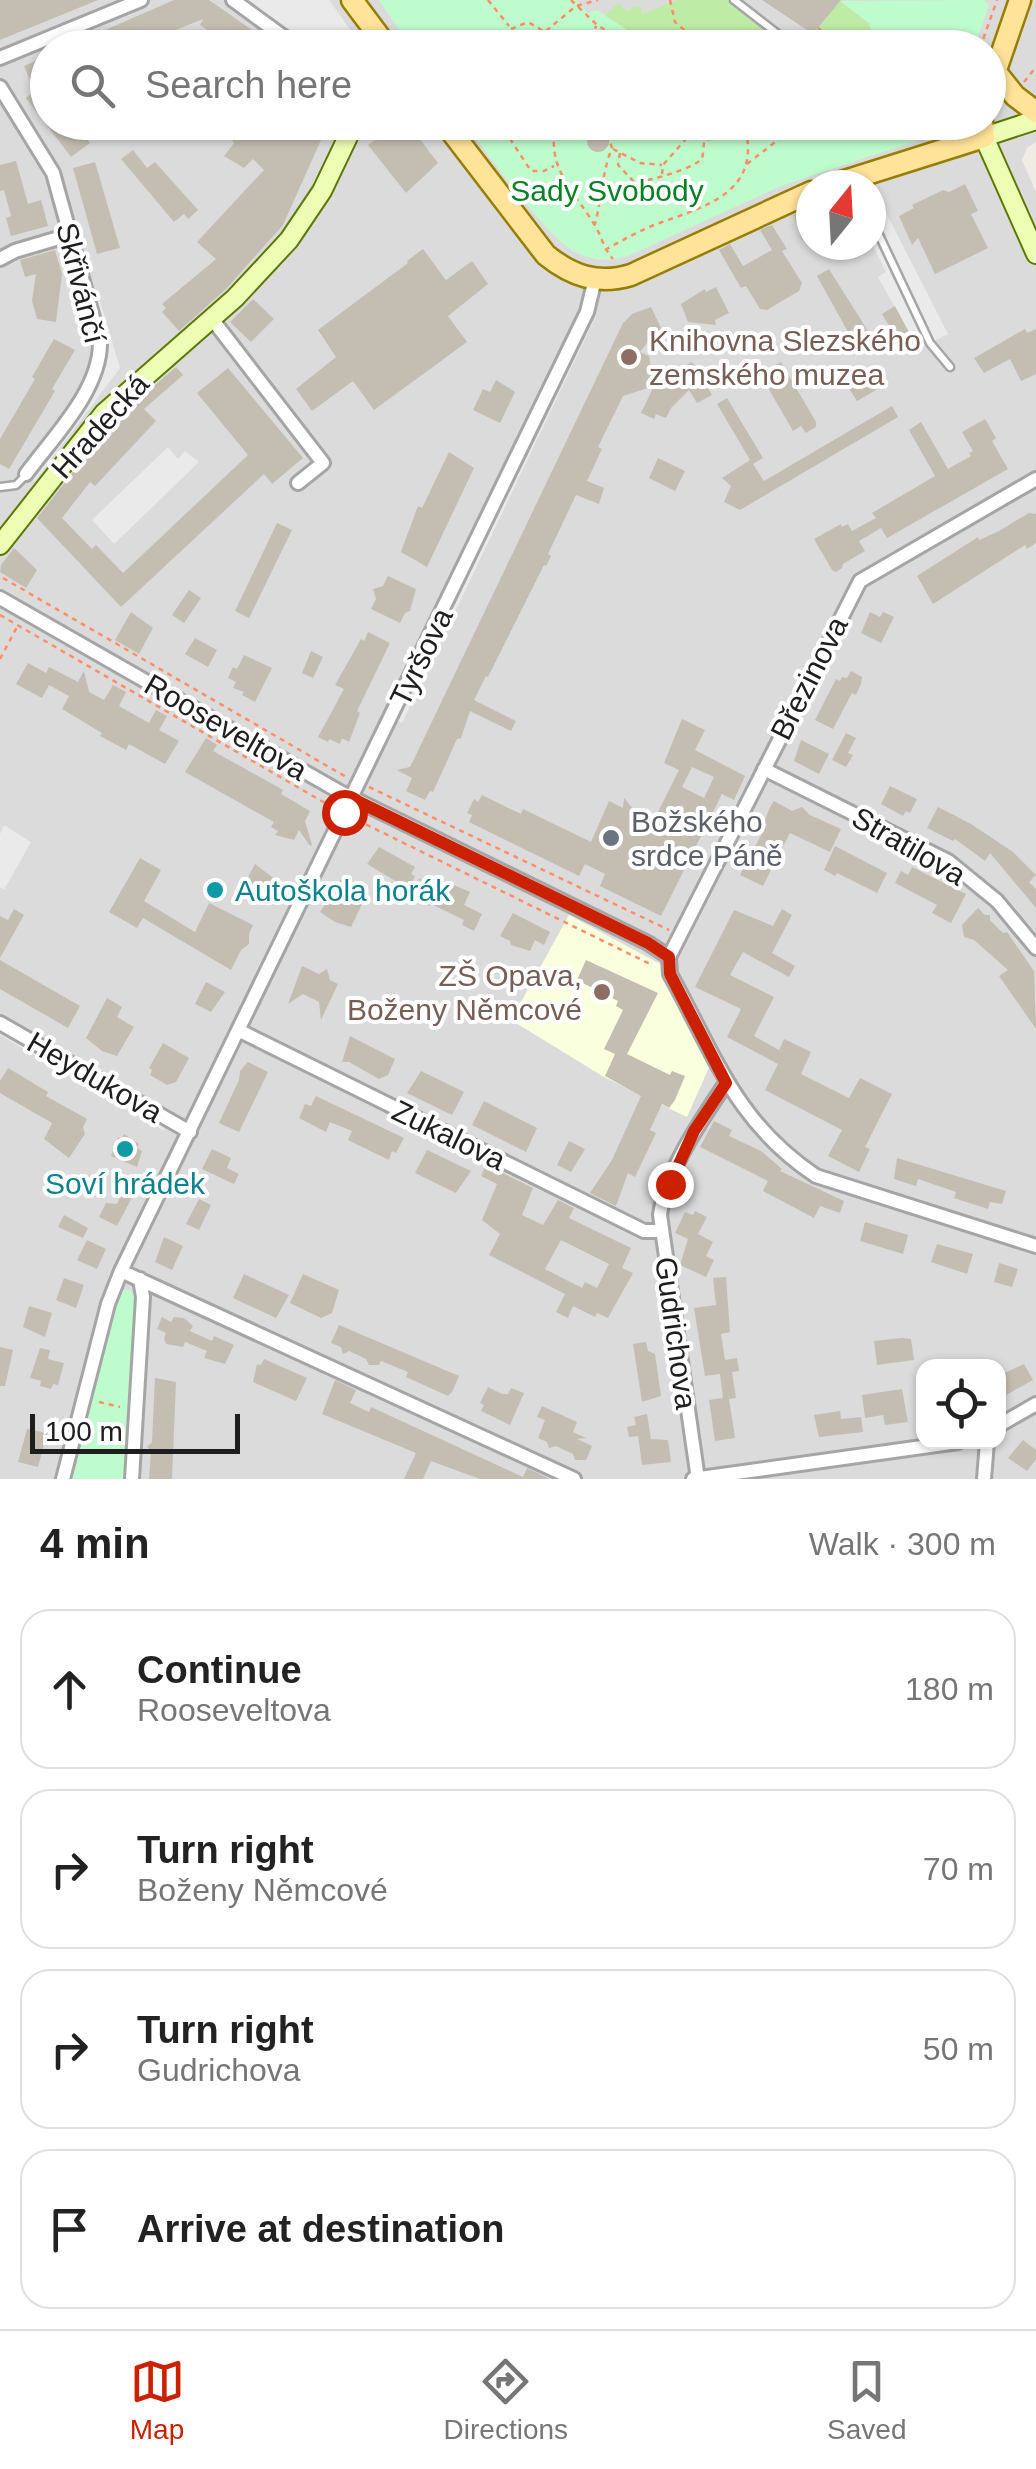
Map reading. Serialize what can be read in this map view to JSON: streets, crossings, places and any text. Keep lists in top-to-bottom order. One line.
{"streets":{"main road":["Hradecká"],"street":["Skřivánčí","Tyršova","Březinova","Rooseveltova","Stratilova","Heydukova","Zukalova","Gudrichova"]},"crossings":[["Tyršova","Rooseveltova"],["Tyršova","Heydukova"],["Tyršova","Zukalova"],["Březinova","Rooseveltova"],["Březinova","Stratilova"],["Zukalova","Gudrichova"]],"parks":["Sady Svobody"],"places":["Knihovna Slezského zemského muzea","Božského srdce Páně","Autoškola horák","ZŠ Opava, Boženy Němcové","Soví hrádek"],"scale_bar":"100 m","north":"top","page":{"search":"Search here","scale":"100 m","heading":["4 min","Walk · 300 m"],"list":[["Continue","Rooseveltova","180 m"],["Turn right","Boženy Němcové","70 m"],["Turn right","Gudrichova","50 m"],"Arrive at destination"],"nav":["Map","Directions","Saved"]}}
